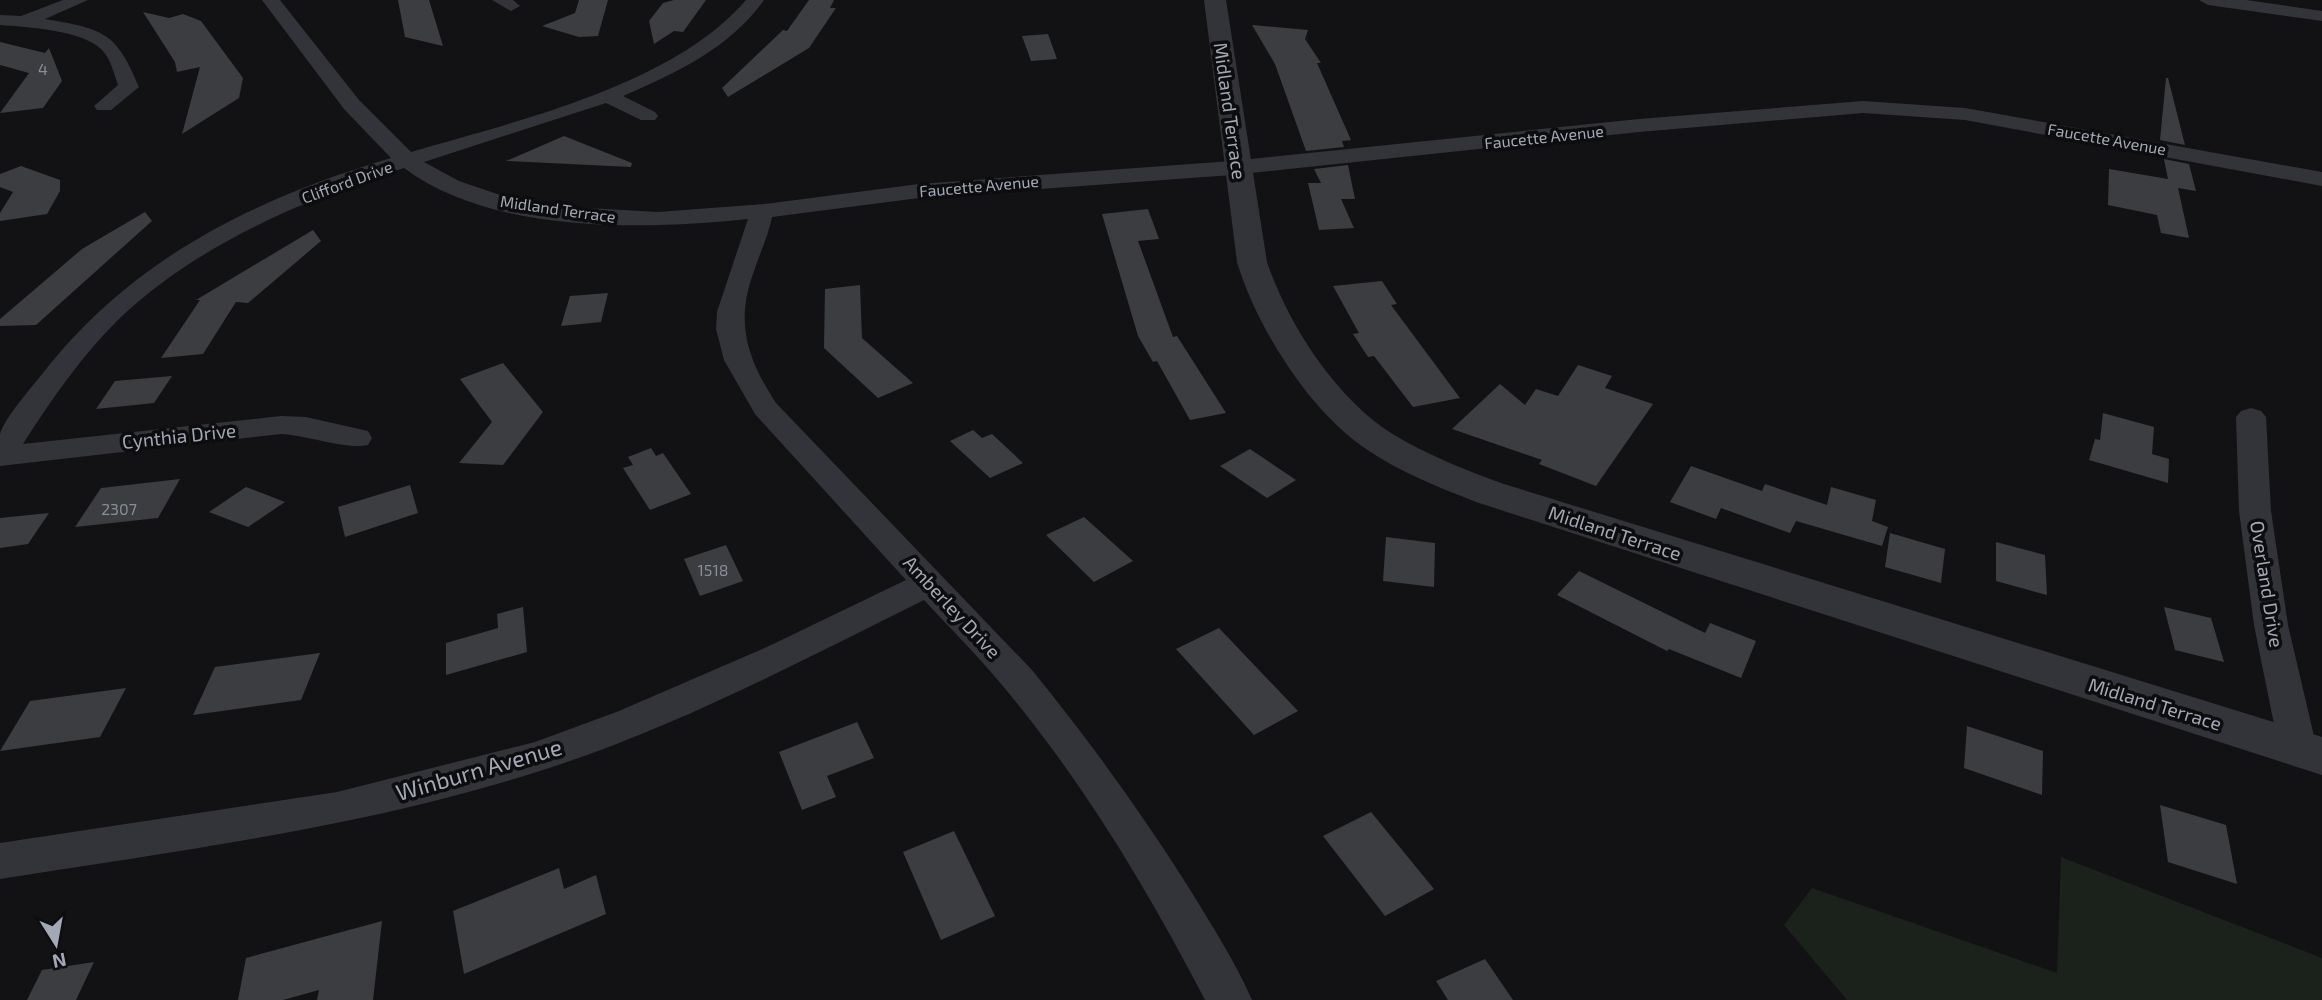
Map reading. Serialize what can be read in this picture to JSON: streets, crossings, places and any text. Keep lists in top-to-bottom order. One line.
{"streets":{"street":["Midland Terrace","Faucette Avenue","Clifford Drive","Cynthia Drive","Overland Drive","Amberley Drive","Winburn Avenue"]},"crossings":[["Midland Terrace","Faucette Avenue"],["Midland Terrace","Clifford Drive"],["Midland Terrace","Overland Drive"],["Midland Terrace","Amberley Drive"],["Faucette Avenue","Amberley Drive"],["Clifford Drive","Cynthia Drive"],["Amberley Drive","Winburn Avenue"]],"house_numbers":["4","2307","1518"],"north":"bottom"}
